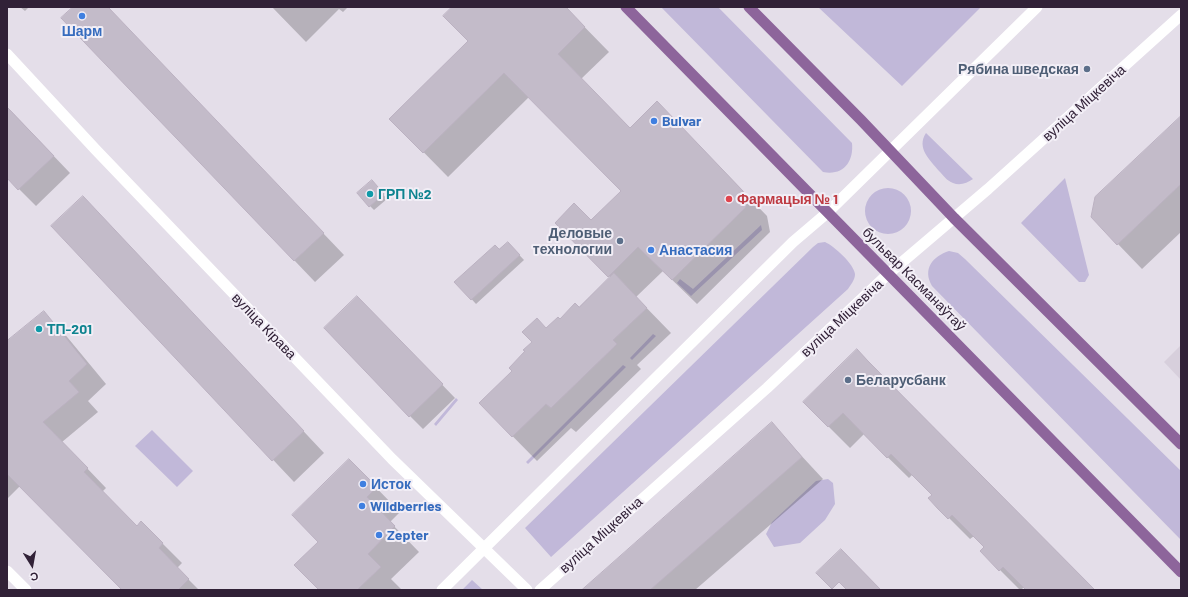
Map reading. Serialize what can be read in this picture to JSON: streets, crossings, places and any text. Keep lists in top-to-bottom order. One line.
{"streets":{"main road":["бульвар Касманаўтаў"],"street":["вуліца Міцкевіча","вуліца Кірава"]},"crossings":[["вуліца Міцкевіча","бульвар Касманаўтаў"]],"places":["Шарм","Рябина шведская","Bulvar","ГРП №2","Фармацыя № 1","Деловые технологии","Анастасия","ТП-201","Беларусбанк","Исток","Wildberries","Zepter"],"north":"bottom"}
